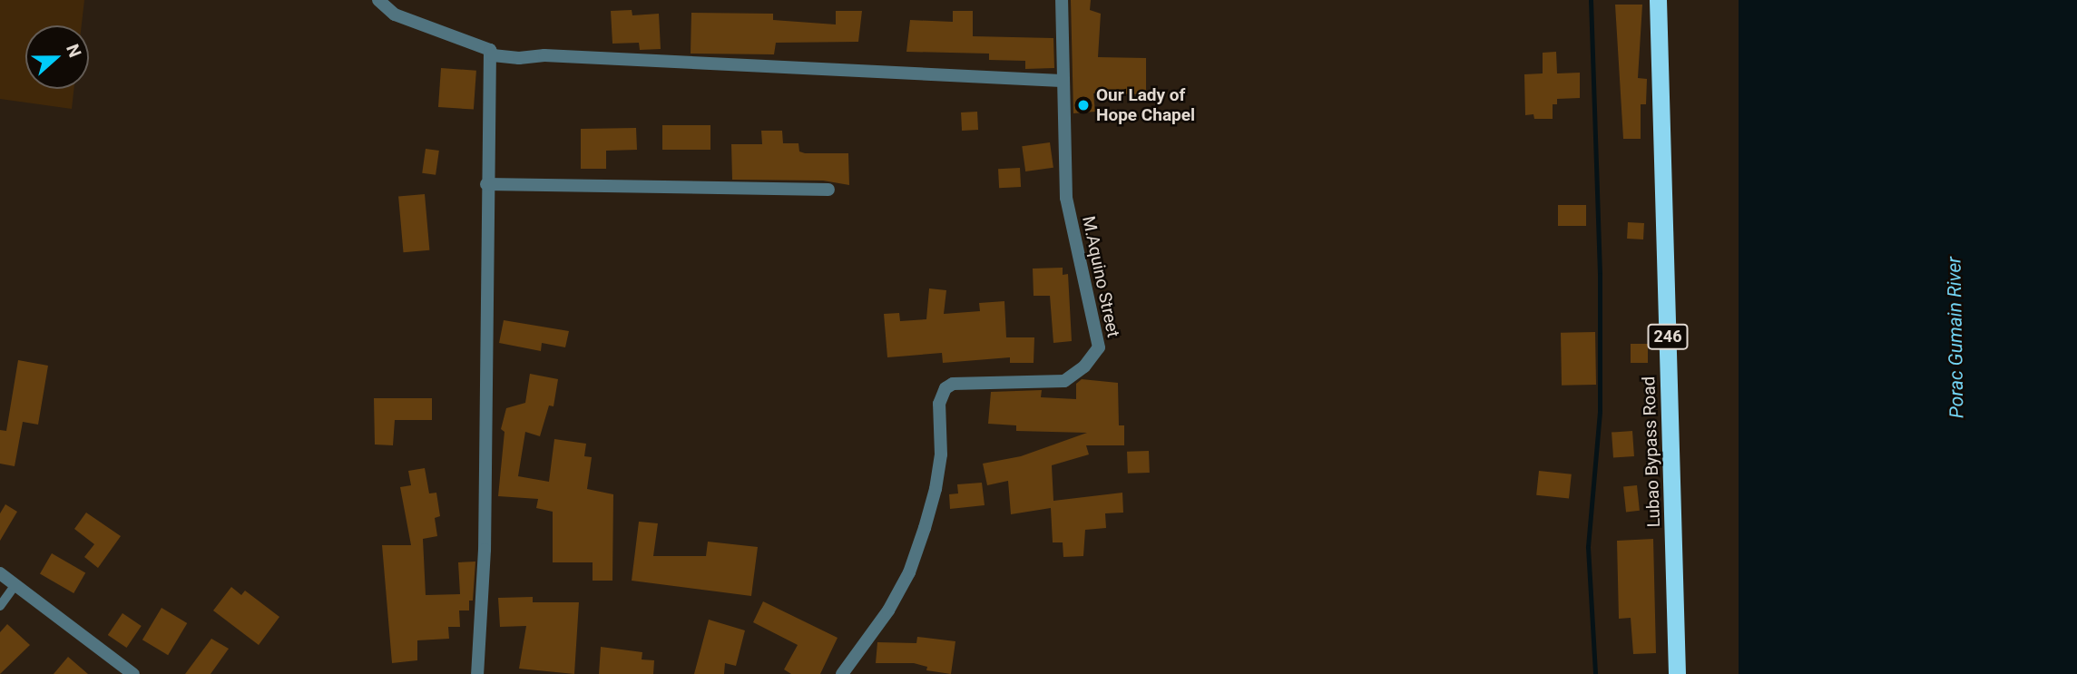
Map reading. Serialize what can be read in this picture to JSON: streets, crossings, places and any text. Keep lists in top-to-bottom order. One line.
{"streets":{"highway":["246","Lubao Bypass Road"],"street":["M.Aquino Street"]},"water":["Porac Gumain River"],"places":["Our Lady of Hope Chapel"],"north":"right"}
